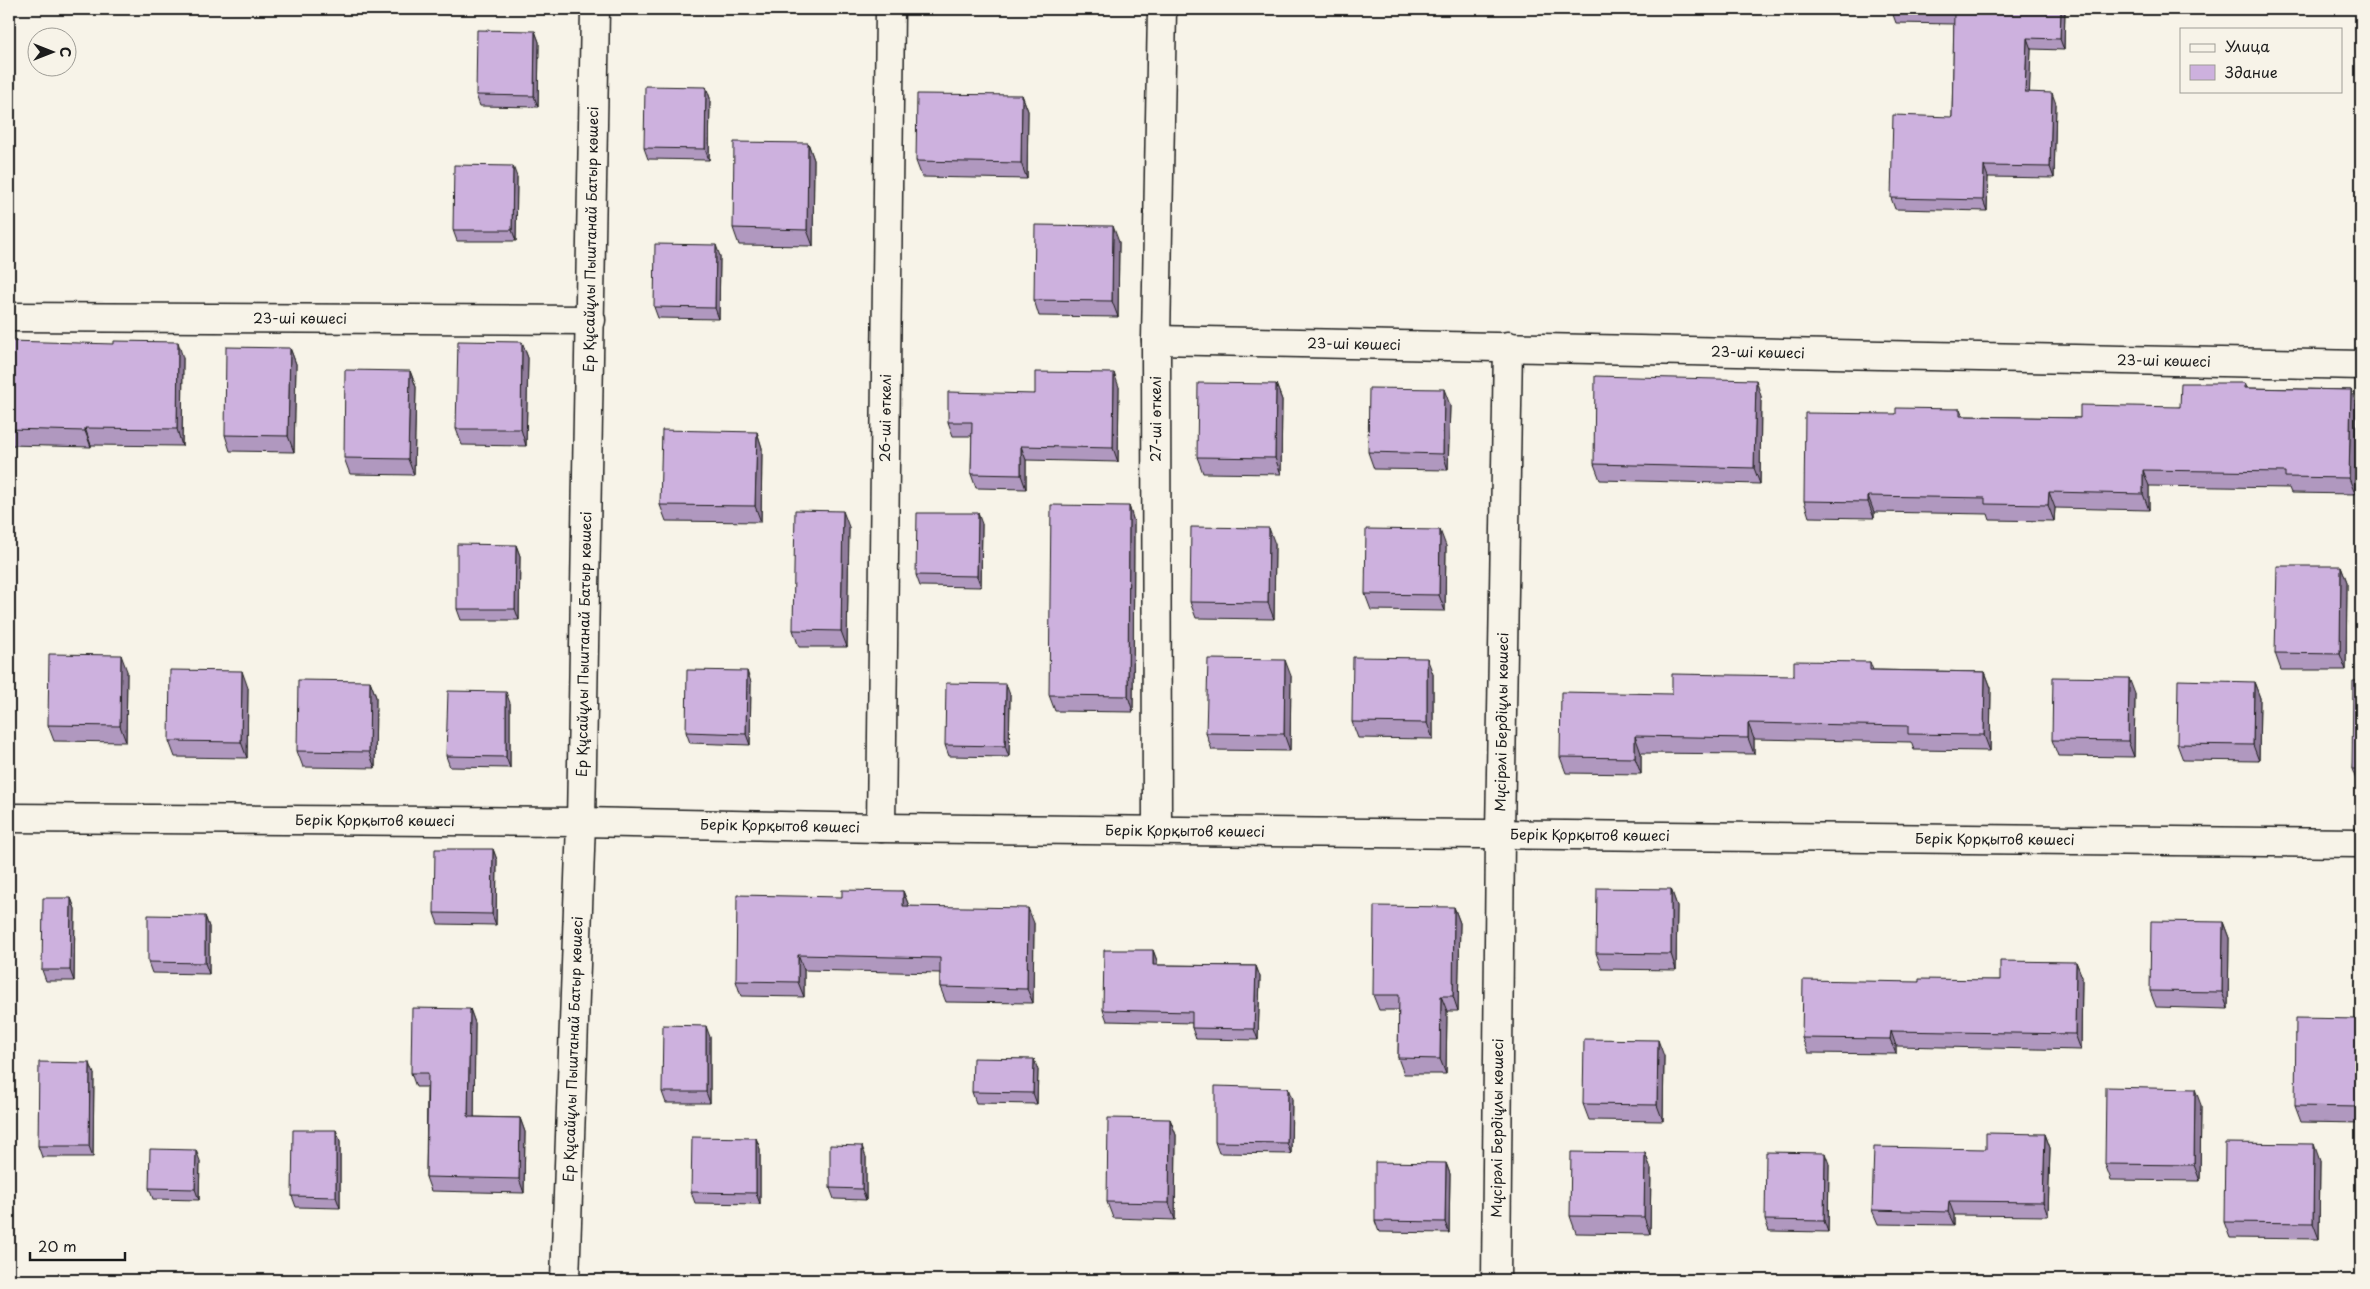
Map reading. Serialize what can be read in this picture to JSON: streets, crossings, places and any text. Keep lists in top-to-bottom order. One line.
{"streets":{"street":["Ер Құсайұлы Пыштанай Батыр көшесі","23-шi көшесi","26-ші өткелі","27-ші өткелі","Мүсірәлі Бердіұлы көшесі","Берік Қорқытов көшесі"]},"crossings":[["Ер Құсайұлы Пыштанай Батыр көшесі","23-шi көшесi"],["Ер Құсайұлы Пыштанай Батыр көшесі","Берік Қорқытов көшесі"],["23-шi көшесi","27-ші өткелі"],["23-шi көшесi","Мүсірәлі Бердіұлы көшесі"],["26-ші өткелі","Берік Қорқытов көшесі"],["27-ші өткелі","Берік Қорқытов көшесі"],["Мүсірәлі Бердіұлы көшесі","Берік Қорқытов көшесі"]],"legend":["Улица","Здание"],"scale_bar":"20 m","north":"right"}
